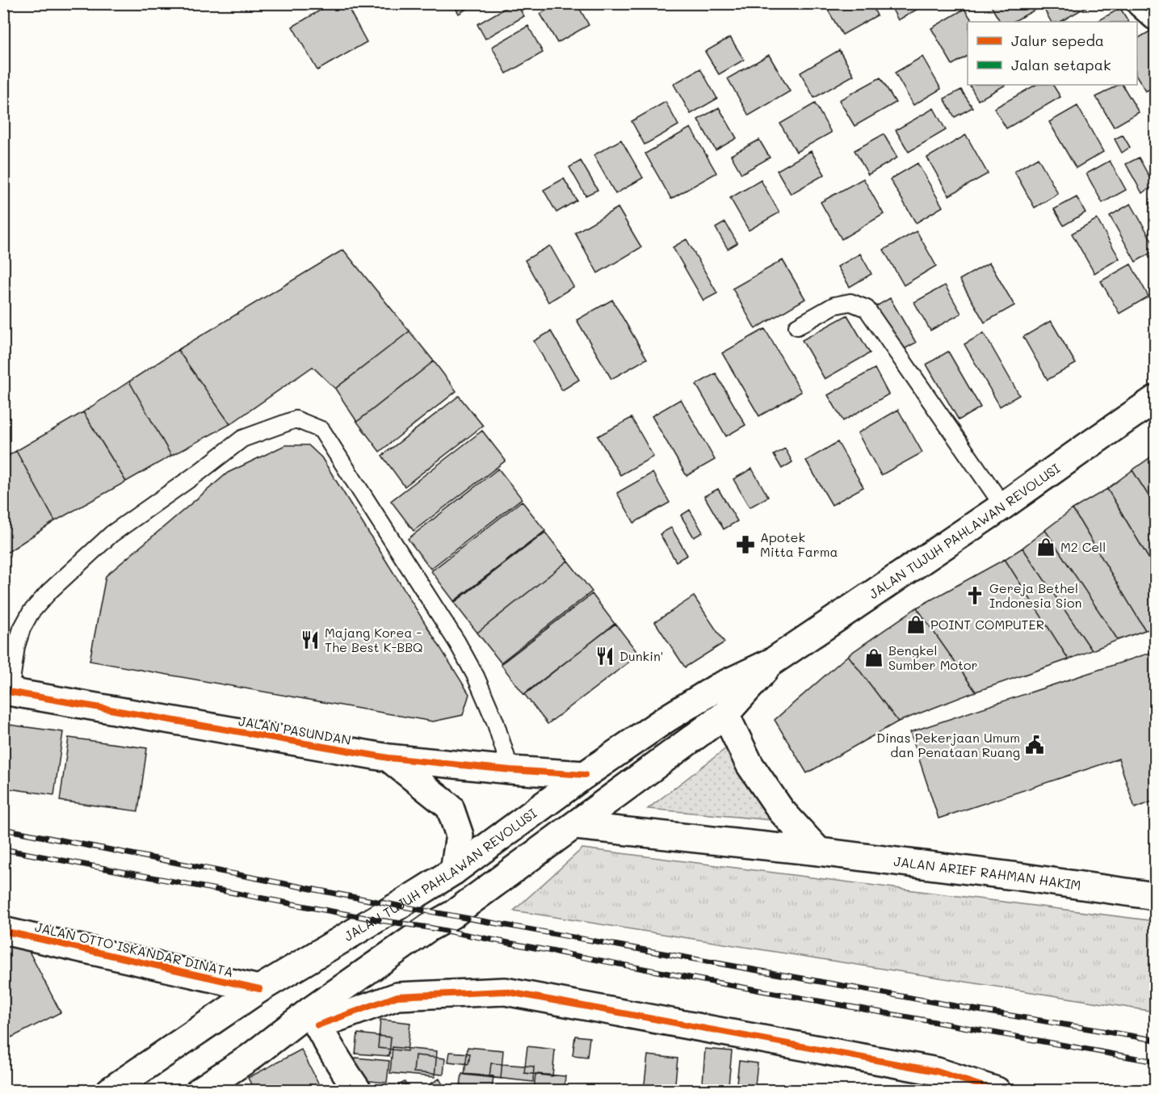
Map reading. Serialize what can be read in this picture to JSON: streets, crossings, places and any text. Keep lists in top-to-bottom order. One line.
{"streets":{"main road":["JALAN TUJUH PAHLAWAN REVOLUSI","JALAN PASUNDAN","JALAN ARIEF RAHMAN HAKIM","JALAN OTTO ISKANDAR DINATA"]},"crossings":[["JALAN TUJUH PAHLAWAN REVOLUSI","JALAN PASUNDAN"],["JALAN TUJUH PAHLAWAN REVOLUSI","JALAN ARIEF RAHMAN HAKIM"],["JALAN TUJUH PAHLAWAN REVOLUSI","JALAN OTTO ISKANDAR DINATA"]],"places":{"pharmacy":["Apotek Mitta Farma"],"shop":["M2 Cell","POINT COMPUTER","Bengkel Sumber Motor"],"church":["Gereja Bethel Indonesia Sion"],"restaurant":["Majang Korea - The Best K-BBQ","Dunkin'"],"public building":["Dinas Pekerjaan Umum dan Penataan Ruang"]},"legend":["Jalur sepeda","Jalan setapak"]}
